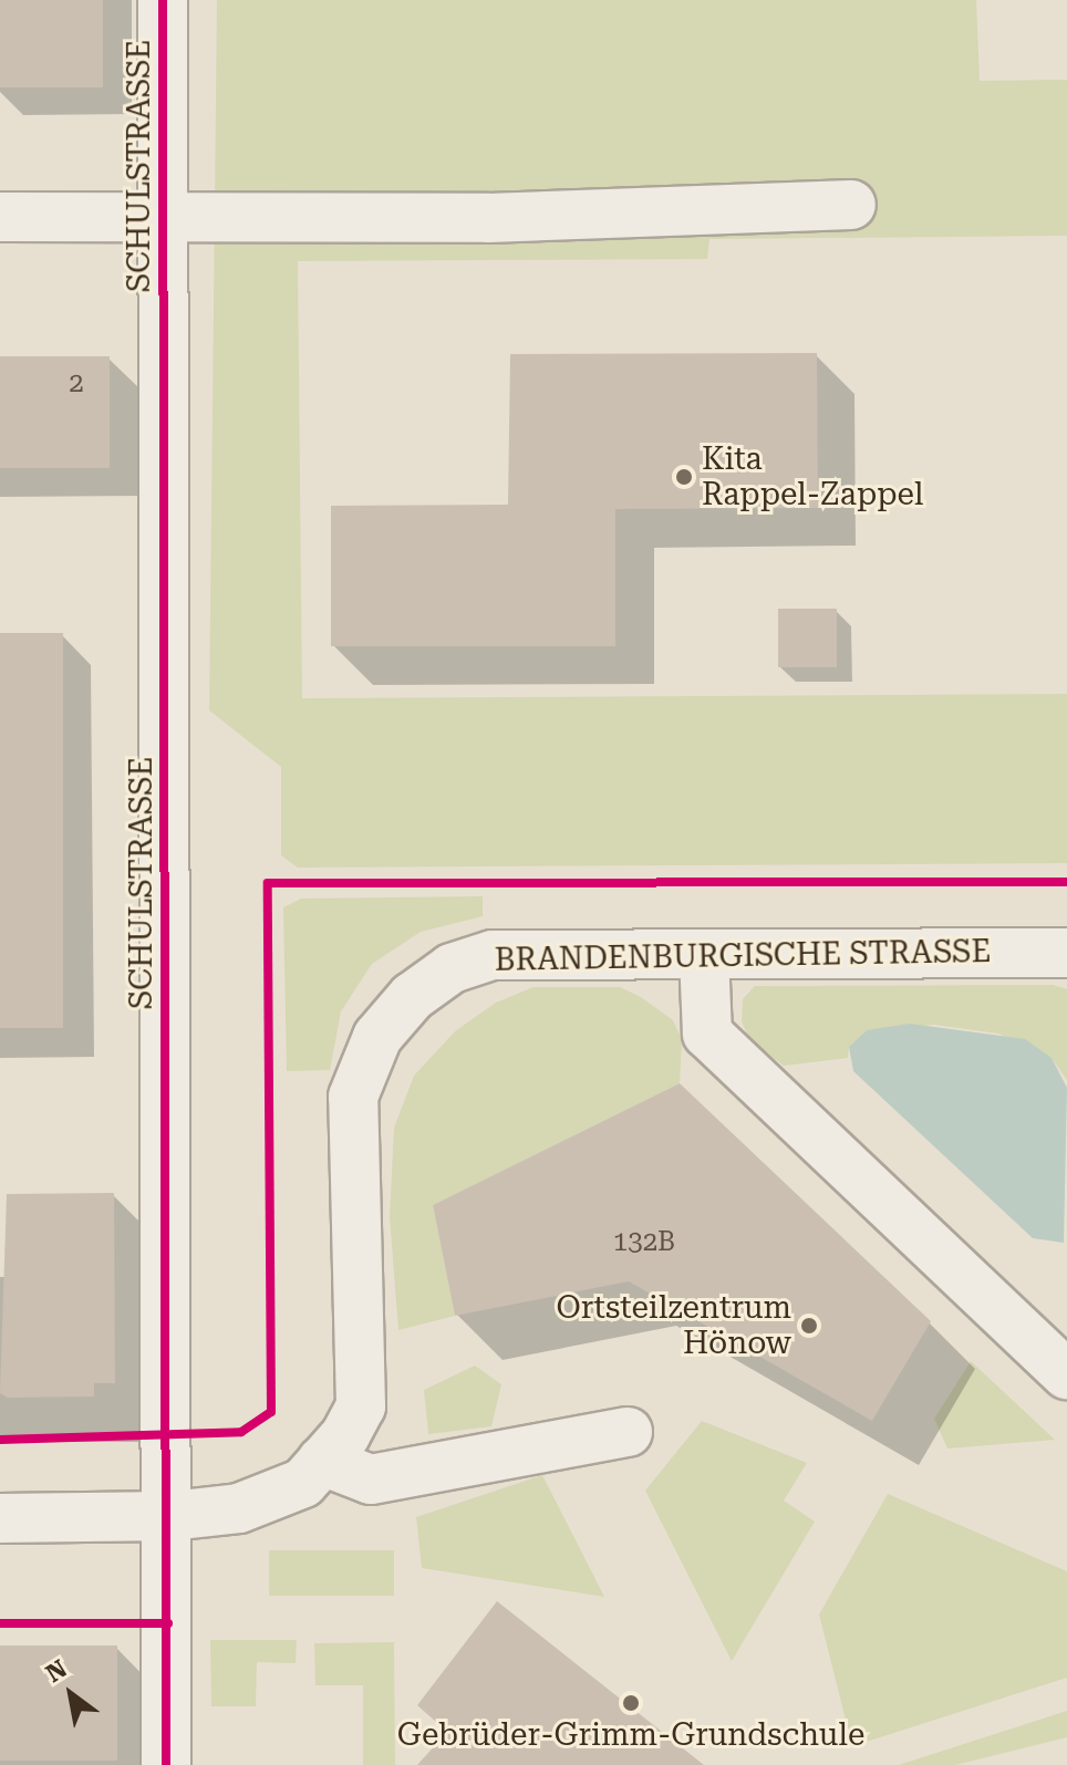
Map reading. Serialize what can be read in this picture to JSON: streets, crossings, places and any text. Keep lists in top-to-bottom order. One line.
{"streets":{"street":["SCHULSTRASSE","BRANDENBURGISCHE STRASSE"]},"crossings":[["SCHULSTRASSE","BRANDENBURGISCHE STRASSE"]],"places":["Kita Rappel-Zappel","Ortsteilzentrum Hönow","Gebrüder-Grimm-Grundschule"],"house_numbers":["2","132B"],"north":"top left"}
